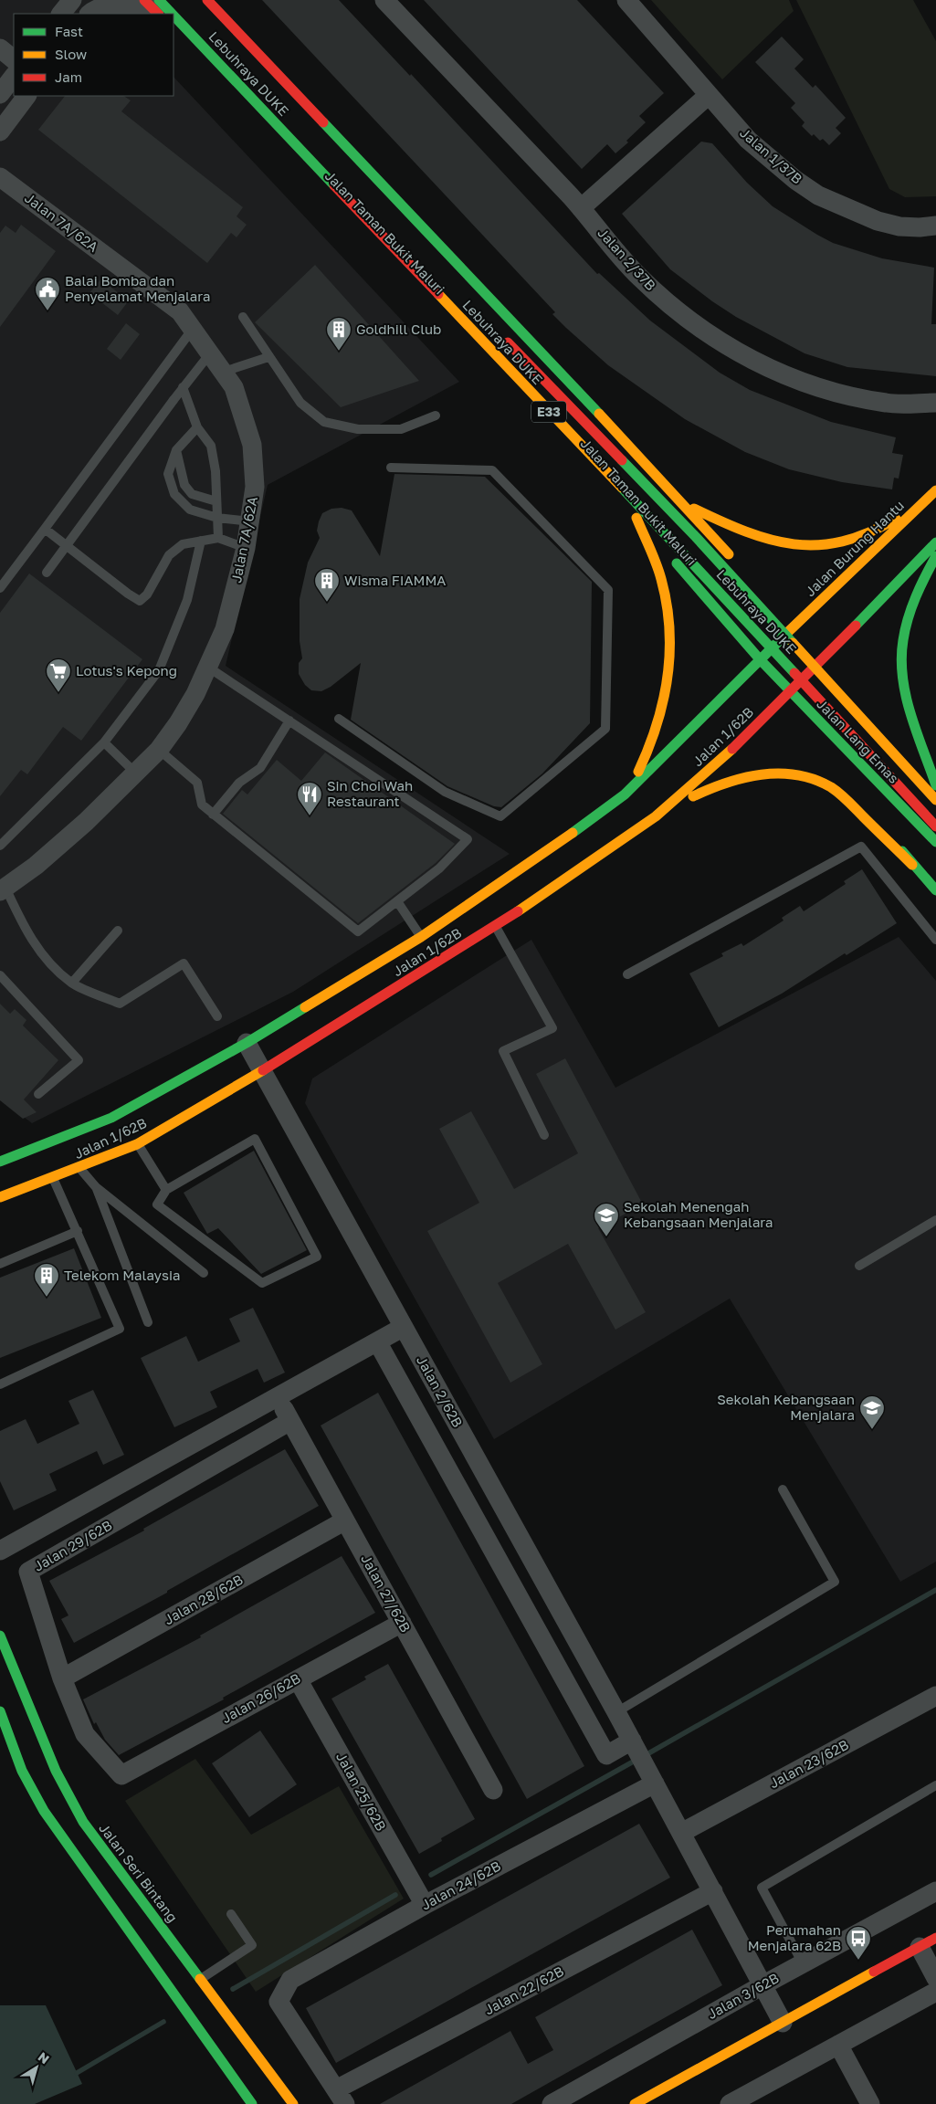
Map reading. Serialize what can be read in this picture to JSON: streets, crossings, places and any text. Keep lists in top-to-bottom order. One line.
{"streets":{"main road":["Lebuhraya DUKE","Jalan Taman Bukit Maluri","E33","Jalan Burung Hantu","Jalan 1/62B","Jalan Lang Emas","Jalan Seri Bintang"],"street":["Jalan 1/37B","Jalan 7A/62A","Jalan 2/37B","Jalan 2/62B","Jalan 29/62B","Jalan 27/62B","Jalan 28/62B","Jalan 26/62B","Jalan 23/62B","Jalan 25/62B","Jalan 24/62B","Jalan 22/62B","Jalan 3/62B"]},"crossings":[["Jalan Taman Bukit Maluri","Jalan 1/62B"],["Jalan Taman Bukit Maluri","Jalan Lang Emas"],["Jalan Burung Hantu","Jalan 1/62B"],["Jalan Burung Hantu","Jalan Lang Emas"],["Jalan 1/62B","Jalan Lang Emas"],["Jalan 1/62B","Jalan 2/62B"],["Jalan 2/62B","Jalan 23/62B"],["Jalan 2/62B","Jalan 24/62B"],["Jalan 2/62B","Jalan 22/62B"],["Jalan 2/62B","Jalan 3/62B"],["Jalan 29/62B","Jalan 27/62B"],["Jalan 29/62B","Jalan 28/62B"],["Jalan 29/62B","Jalan 26/62B"],["Jalan 27/62B","Jalan 28/62B"],["Jalan 27/62B","Jalan 26/62B"],["Jalan 26/62B","Jalan 25/62B"],["Jalan 25/62B","Jalan 24/62B"],["Jalan 24/62B","Jalan 22/62B"]],"places":{"public building":["Balai Bomba dan Penyelamat Menjalara"],"building":["Goldhill Club","Wisma FIAMMA","Telekom Malaysia"],"supermarket":["Lotus's Kepong"],"restaurant":["Sin Choi Wah Restaurant"],"school or university":["Sekolah Menengah Kebangsaan Menjalara","Sekolah Kebangsaan Menjalara"],"bus stop":["Perumahan Menjalara 62B"]},"legend":["Fast","Slow","Jam"],"north":"top right"}
